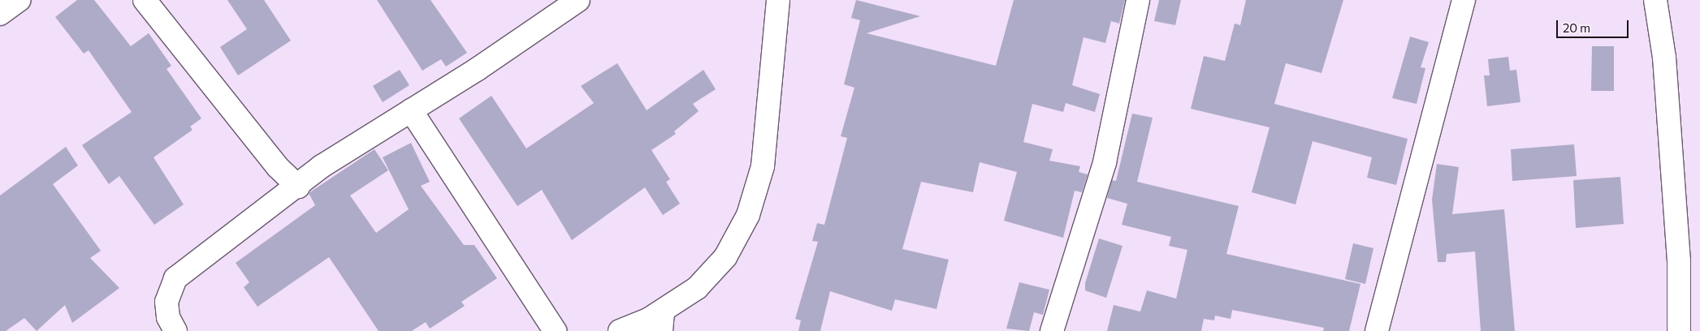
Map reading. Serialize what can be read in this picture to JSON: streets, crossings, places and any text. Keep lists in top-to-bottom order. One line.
{"scale_bar":"20 m"}
